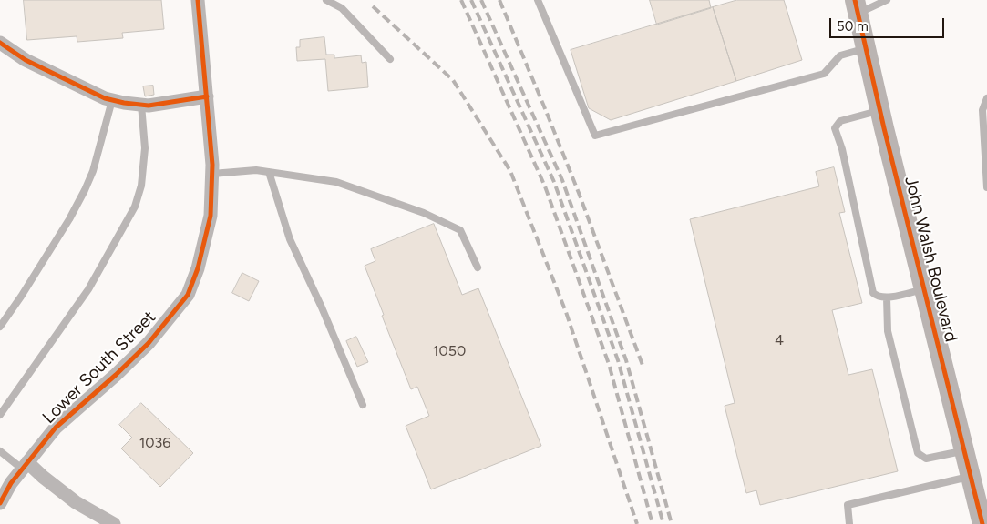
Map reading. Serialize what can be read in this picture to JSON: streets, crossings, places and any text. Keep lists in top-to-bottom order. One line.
{"streets":{"street":["John Walsh Boulevard","Lower South Street"]},"house_numbers":["4","1050","1036"],"scale_bar":"50 m"}
